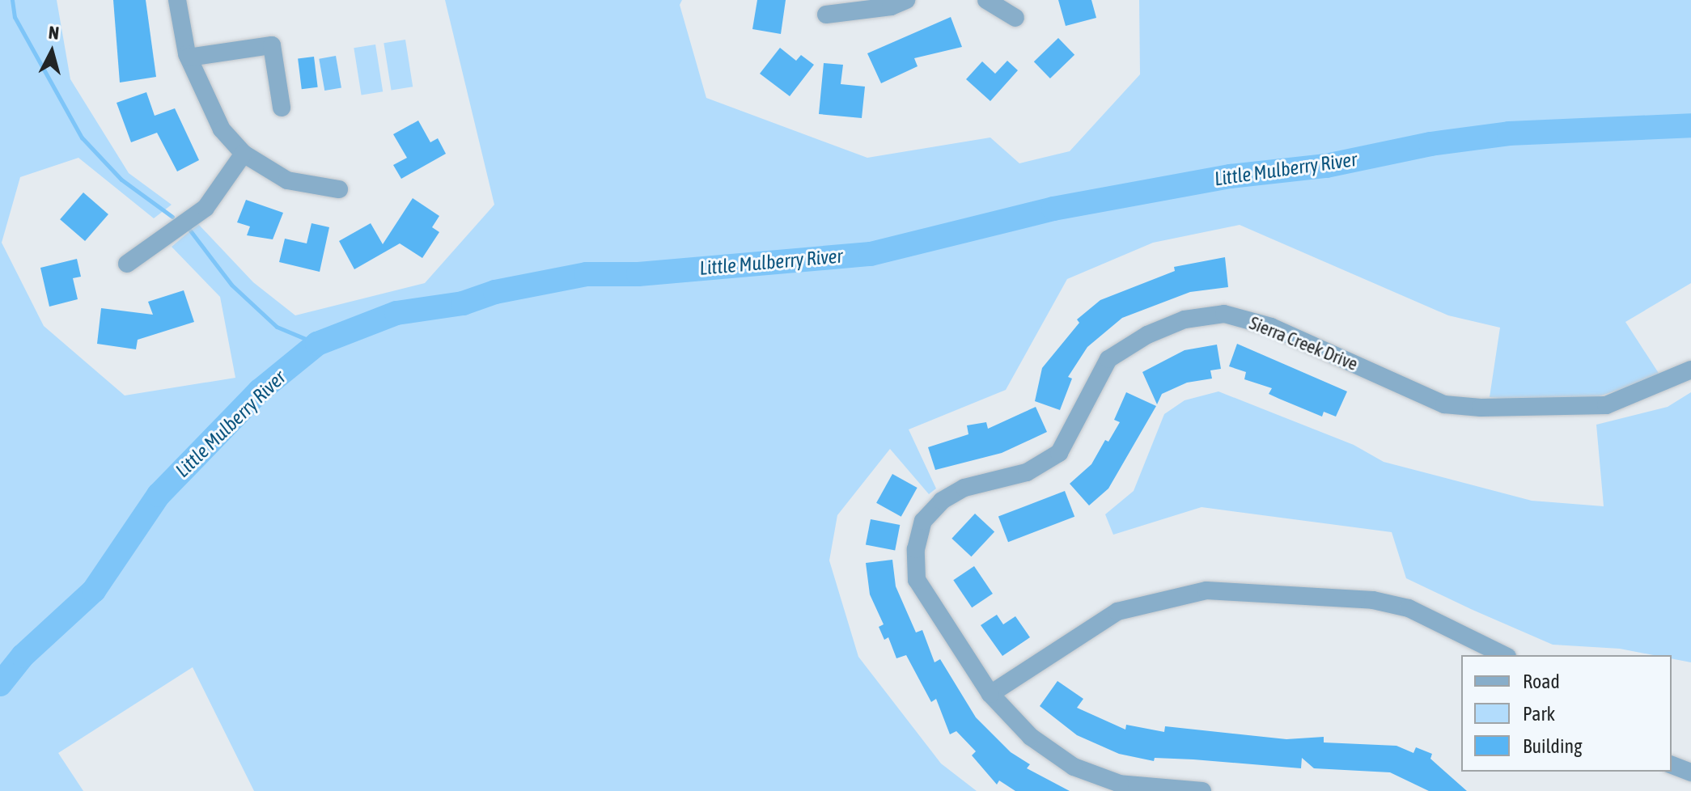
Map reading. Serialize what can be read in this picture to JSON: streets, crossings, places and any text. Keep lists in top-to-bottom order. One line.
{"streets":{"street":["Sierra Creek Drive"]},"water":["Little Mulberry River"],"legend":["Road","Park","Building"],"north":"top"}
